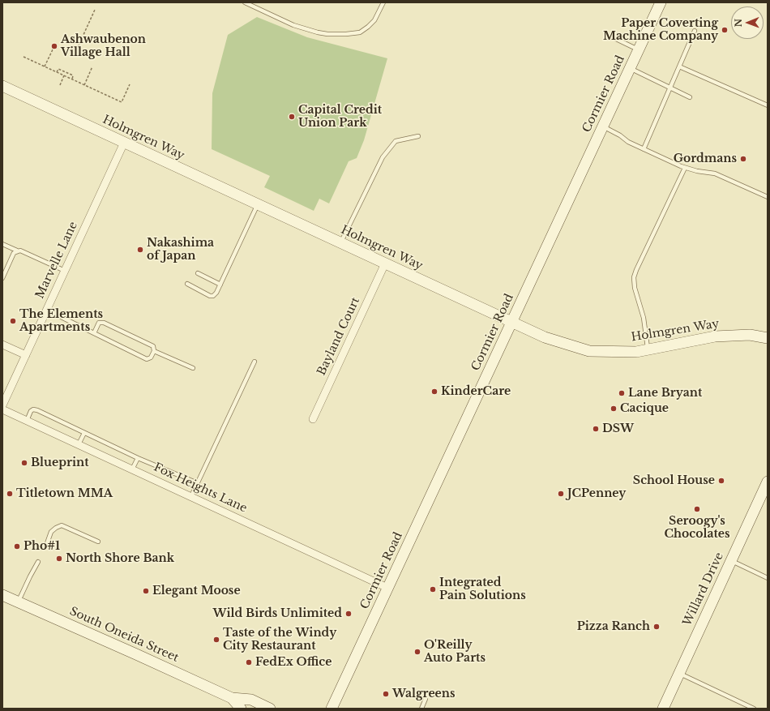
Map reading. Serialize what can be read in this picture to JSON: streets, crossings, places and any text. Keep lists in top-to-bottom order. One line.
{"streets":{"street":["Cormier Road","Holmgren Way","Marvelle Lane","Bayland Court","Fox Heights Lane","Willard Drive","South Oneida Street"]},"crossings":[["Cormier Road","Holmgren Way"],["Cormier Road","Fox Heights Lane"],["Holmgren Way","Marvelle Lane"],["Holmgren Way","Bayland Court"]],"places":["Paper Coverting Machine Company","Ashwaubenon Village Hall","Capital Credit Union Park","Gordmans","Nakashima of Japan","The Elements Apartments","KinderCare","Lane Bryant","Cacique","DSW","Blueprint","School House","Titletown MMA","JCPenney","Seroogy's Chocolates","Pho#1","North Shore Bank","Integrated Pain Solutions","Elegant Moose","Wild Birds Unlimited","Pizza Ranch","Taste of the Windy City Restaurant","O'Reilly Auto Parts","FedEx Office","Walgreens"],"north":"left"}
